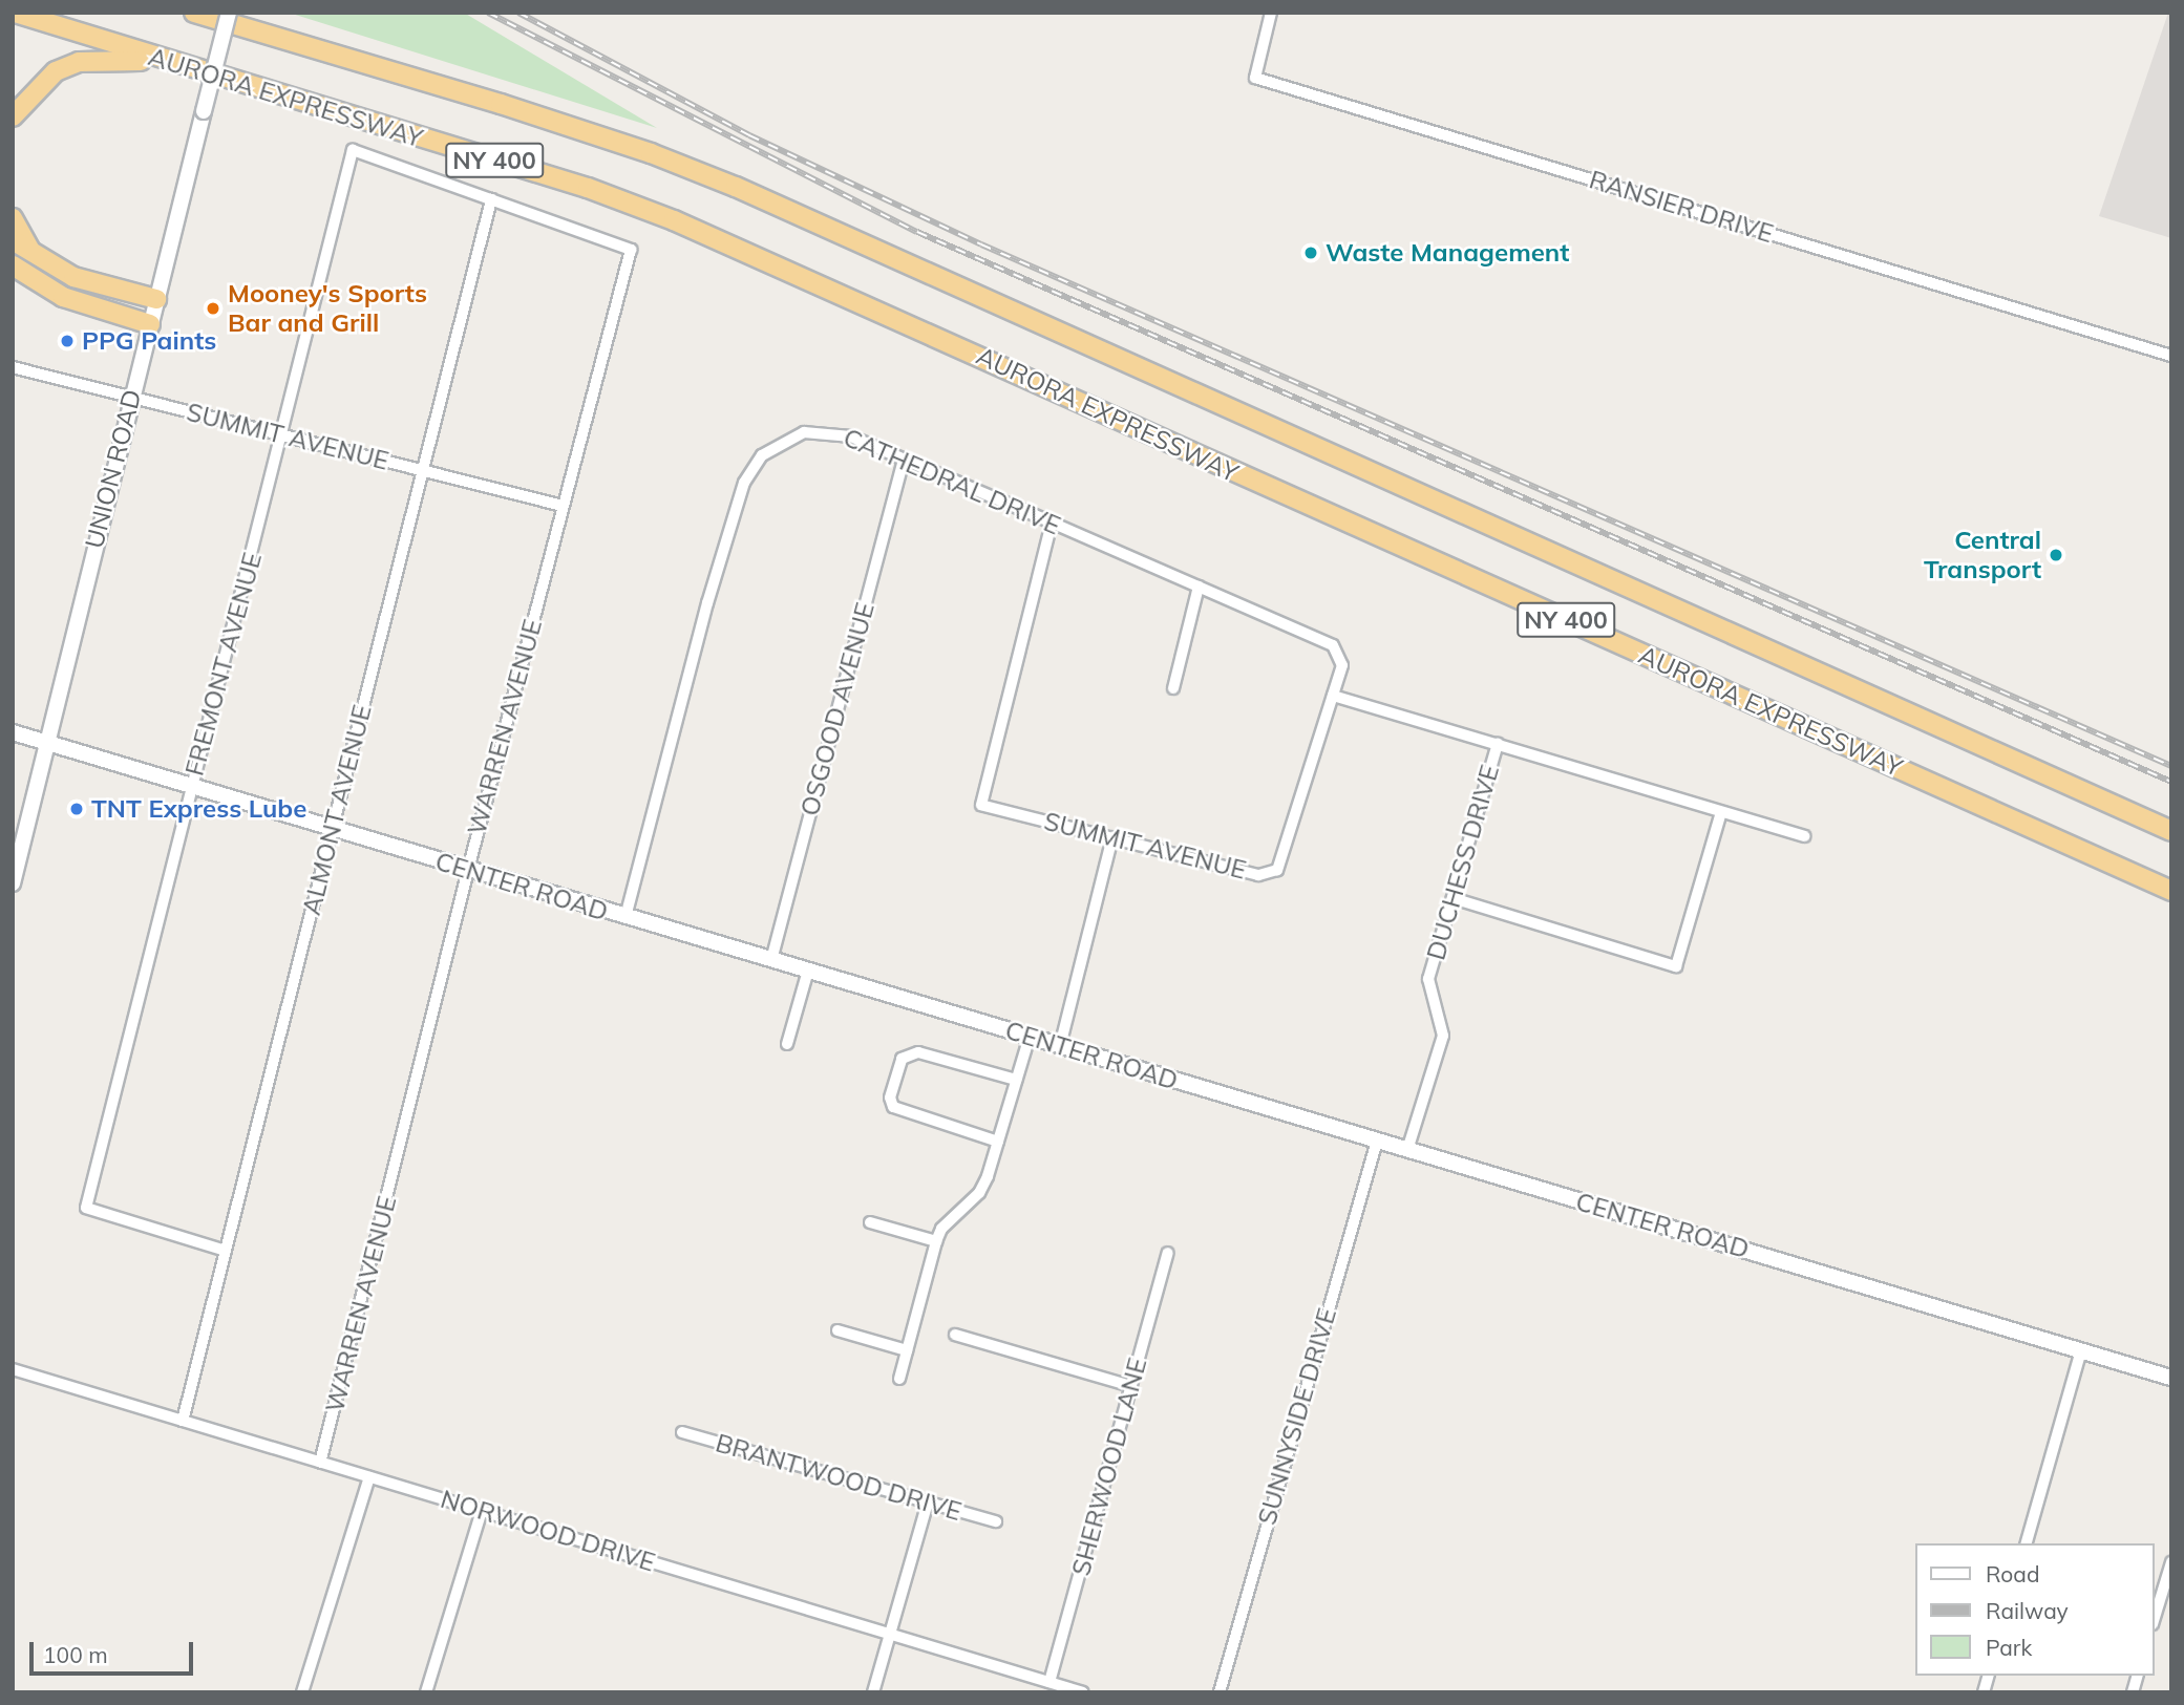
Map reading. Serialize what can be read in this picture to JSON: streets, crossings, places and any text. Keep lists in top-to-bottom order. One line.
{"streets":{"highway":["AURORA EXPRESSWAY","NY 400"],"main road":["UNION ROAD","CENTER ROAD"],"street":["RANSIER DRIVE","SUMMIT AVENUE","CATHEDRAL DRIVE","FREMONT AVENUE","OSGOOD AVENUE","WARREN AVENUE","ALMONT AVENUE","DUCHESS DRIVE","SUNNYSIDE DRIVE","SHERWOOD LANE","BRANTWOOD DRIVE","NORWOOD DRIVE"]},"crossings":[["SUMMIT AVENUE","UNION ROAD"],["SUMMIT AVENUE","CATHEDRAL DRIVE"],["SUMMIT AVENUE","FREMONT AVENUE"],["SUMMIT AVENUE","WARREN AVENUE"],["SUMMIT AVENUE","ALMONT AVENUE"],["UNION ROAD","CENTER ROAD"],["CATHEDRAL DRIVE","OSGOOD AVENUE"],["CATHEDRAL DRIVE","CENTER ROAD"],["FREMONT AVENUE","WARREN AVENUE"],["FREMONT AVENUE","ALMONT AVENUE"],["FREMONT AVENUE","CENTER ROAD"],["OSGOOD AVENUE","CENTER ROAD"],["WARREN AVENUE","ALMONT AVENUE"],["WARREN AVENUE","CENTER ROAD"],["WARREN AVENUE","NORWOOD DRIVE"],["ALMONT AVENUE","CENTER ROAD"],["ALMONT AVENUE","NORWOOD DRIVE"],["DUCHESS DRIVE","CENTER ROAD"],["CENTER ROAD","SUNNYSIDE DRIVE"],["SHERWOOD LANE","NORWOOD DRIVE"]],"places":["Waste Management","Mooney's Sports Bar and Grill","PPG Paints","Central Transport","TNT Express Lube"],"legend":["Road","Railway","Park"],"scale_bar":"100 m"}
